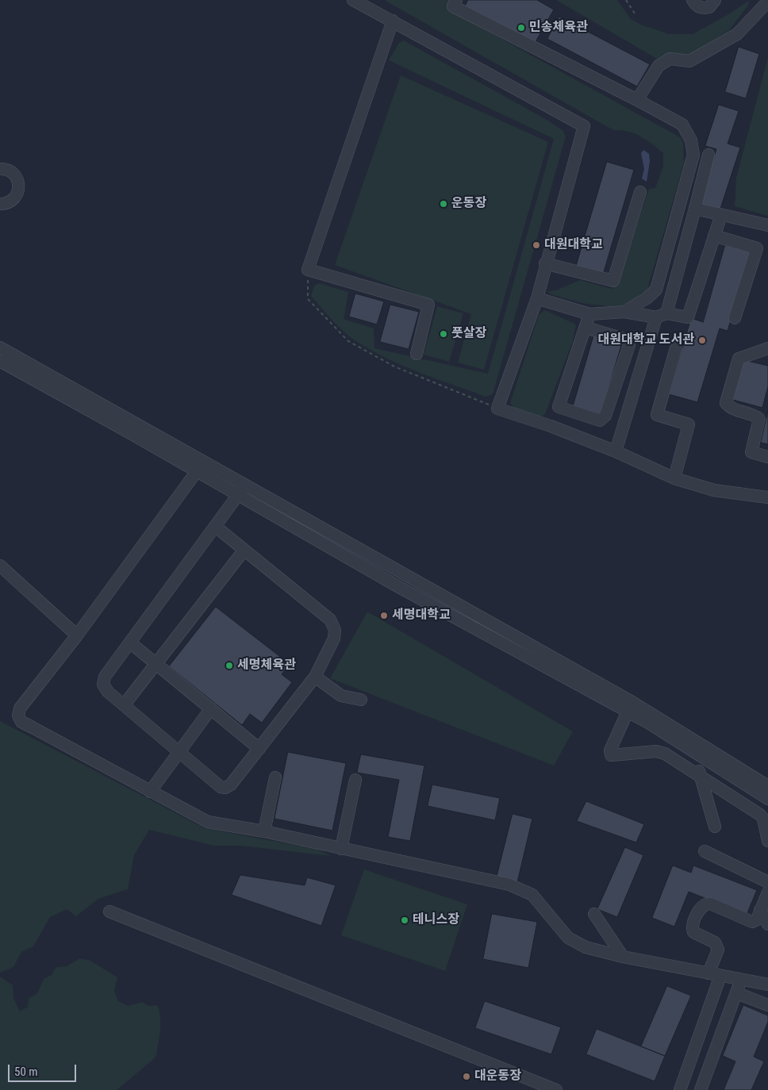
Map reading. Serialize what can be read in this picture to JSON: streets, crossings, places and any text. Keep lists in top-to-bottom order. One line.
{"places":["민송체육관","운동장","대원대학교","풋살장","대원대학교 도서관","세명대학교","세명체육관","테니스장","대운동장"],"scale_bar":"50 m"}
